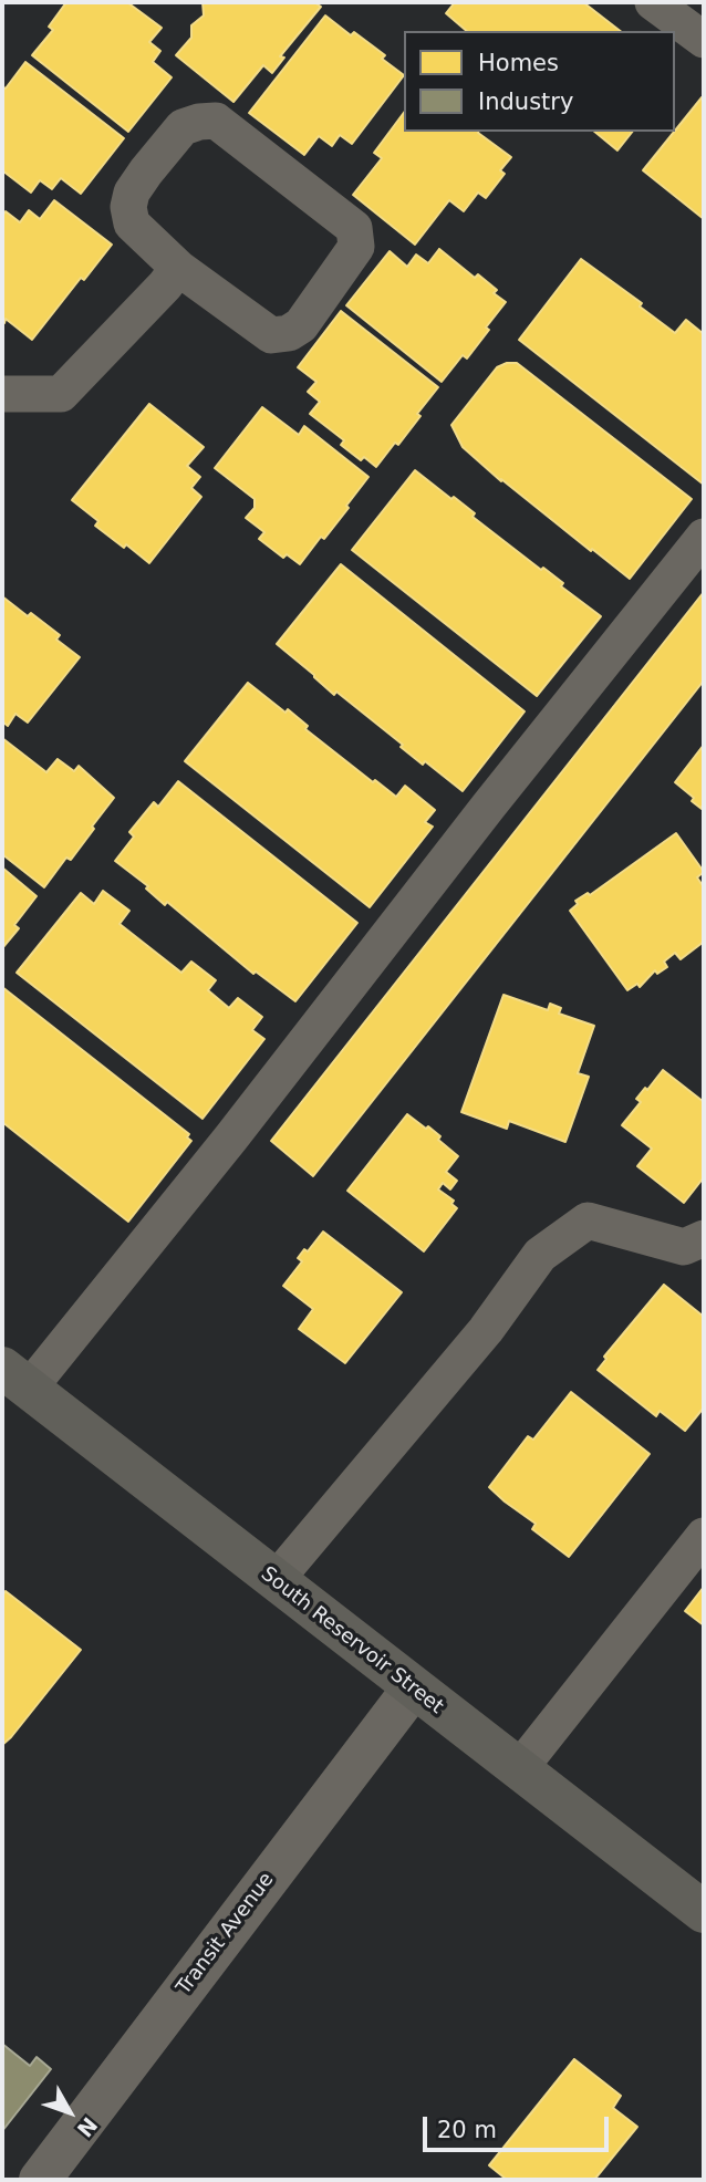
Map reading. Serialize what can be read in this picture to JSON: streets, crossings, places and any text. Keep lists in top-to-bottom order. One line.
{"streets":{"main road":["South Reservoir Street"],"street":["Transit Avenue"]},"crossings":[["South Reservoir Street","Transit Avenue"]],"legend":["Homes","Industry"],"scale_bar":"20 m","north":"bottom right"}
